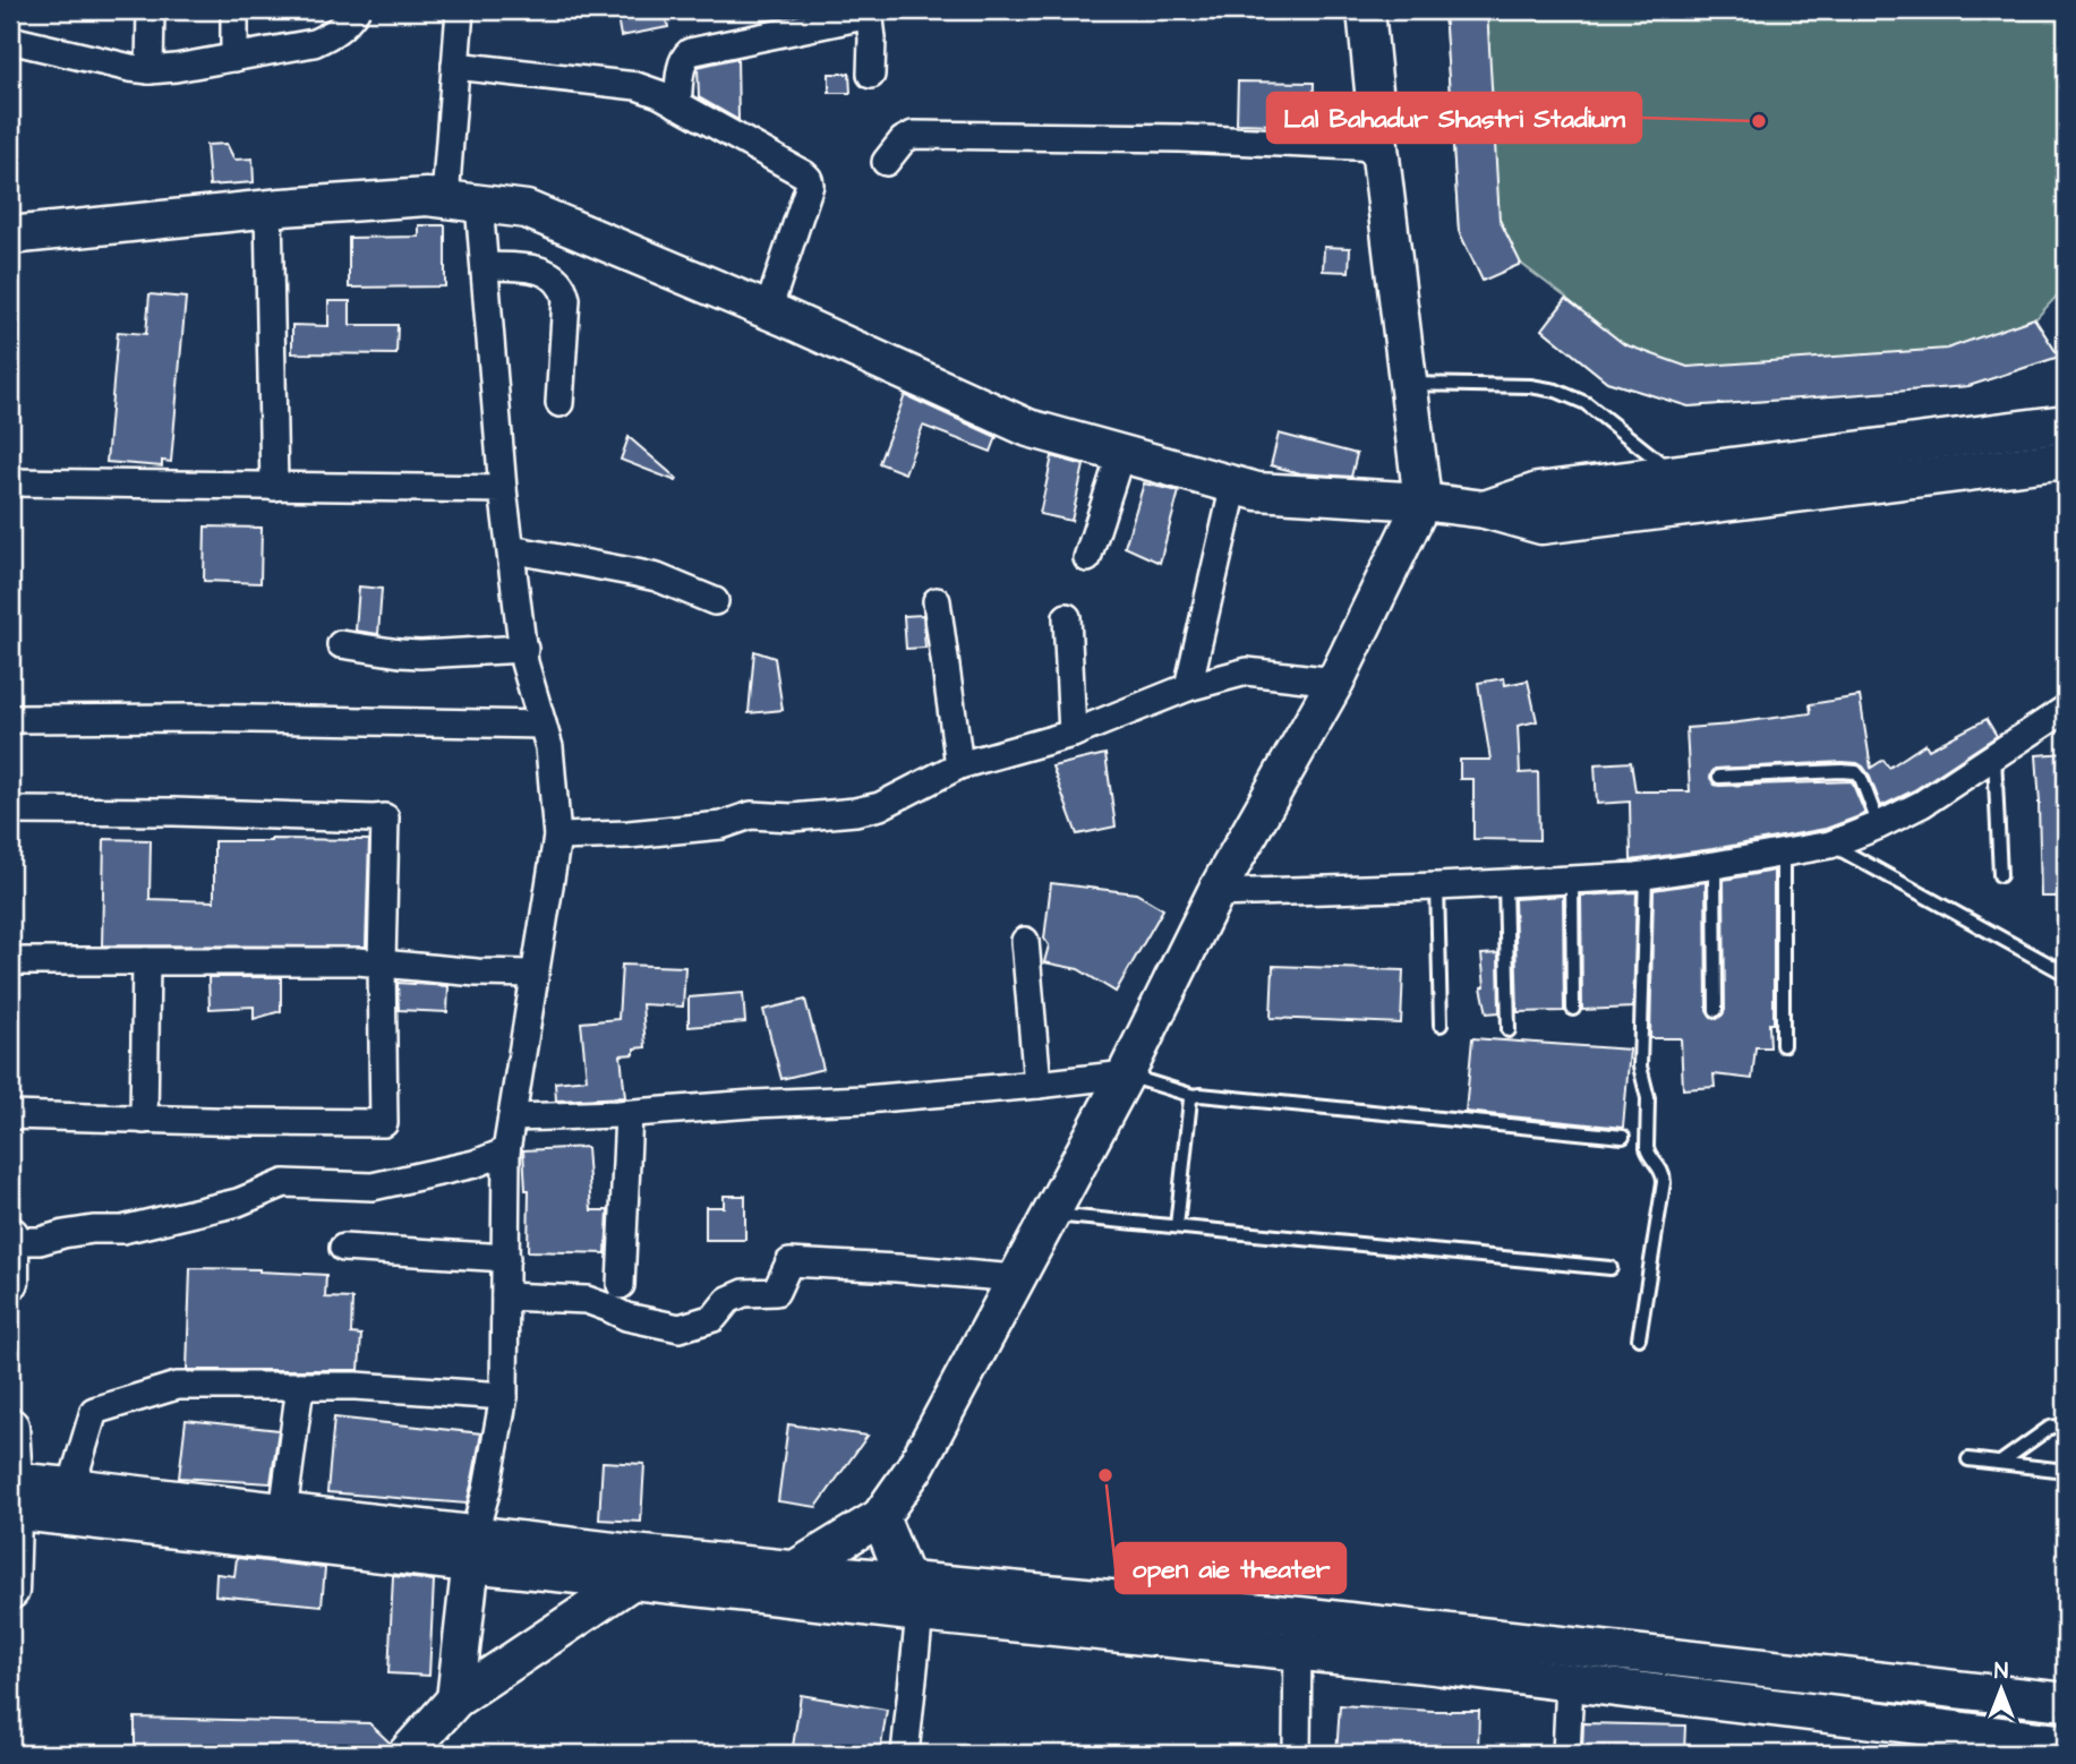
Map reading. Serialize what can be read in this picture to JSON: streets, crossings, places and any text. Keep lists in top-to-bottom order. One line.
{"places":["Lal Bahadur Shastri Stadium","open aie theater"],"north":"top"}
